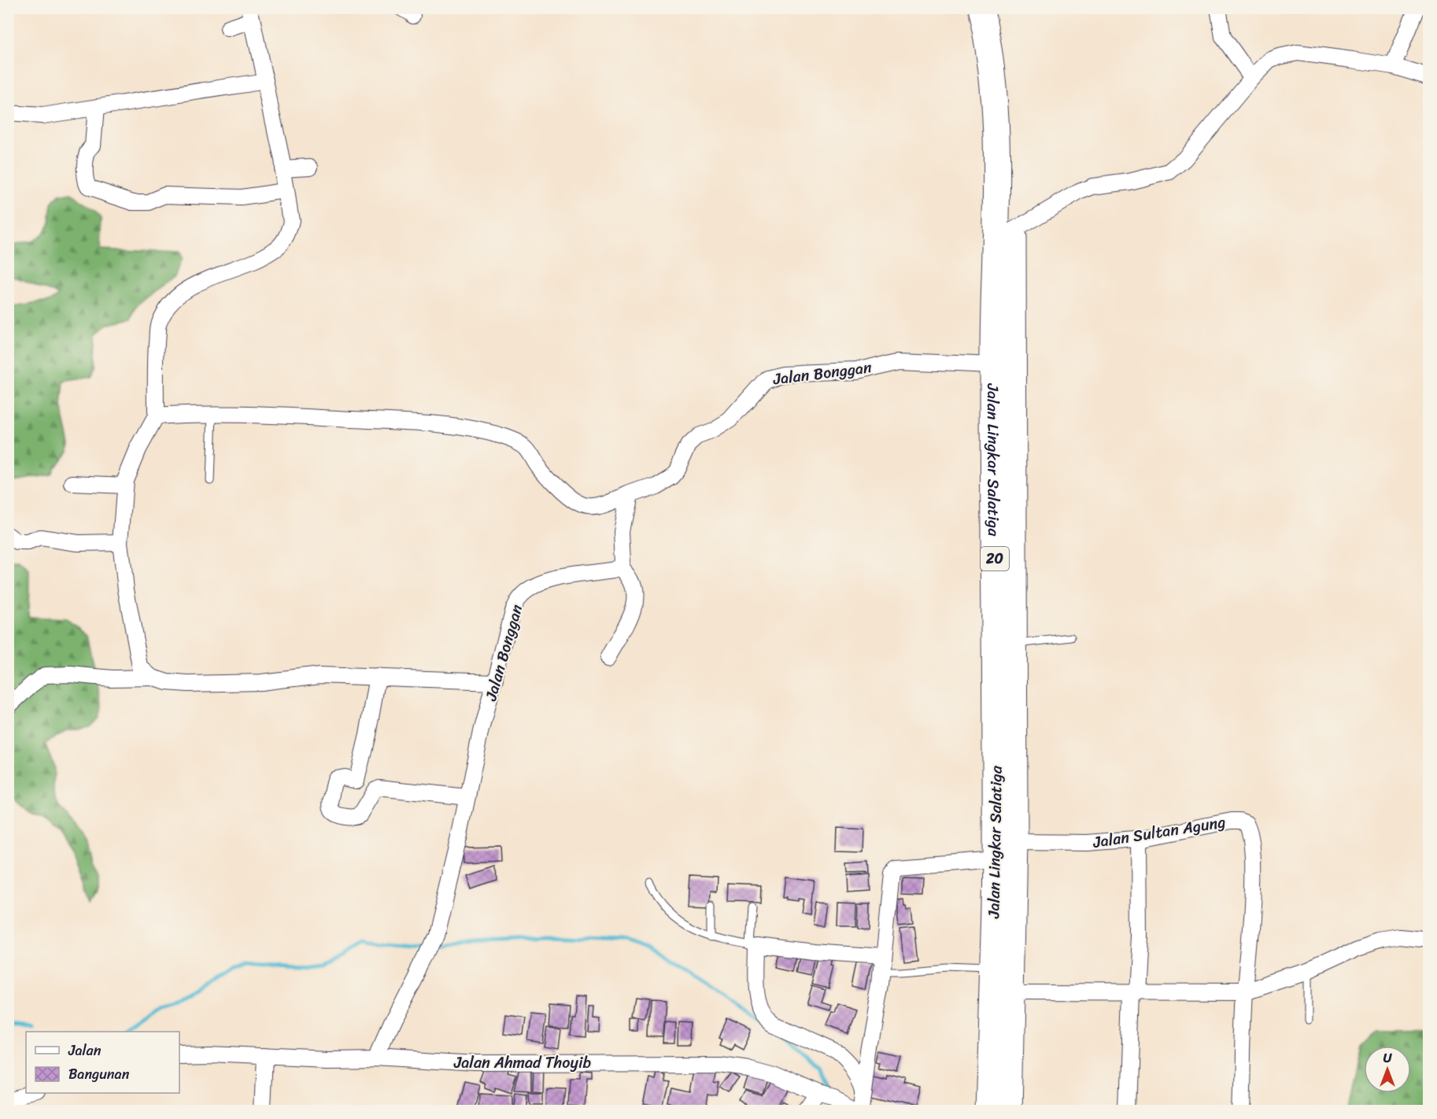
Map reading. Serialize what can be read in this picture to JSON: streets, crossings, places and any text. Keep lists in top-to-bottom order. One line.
{"streets":{"highway":["Jalan Lingkar Salatiga","20"],"street":["Jalan Bonggan","Jalan Sultan Agung","Jalan Ahmad Thoyib"]},"crossings":[["Jalan Bonggan","Jalan Lingkar Salatiga"],["Jalan Bonggan","Jalan Ahmad Thoyib"],["Jalan Lingkar Salatiga","Jalan Sultan Agung"]],"legend":["Jalan","Bangunan"],"north":"top"}
